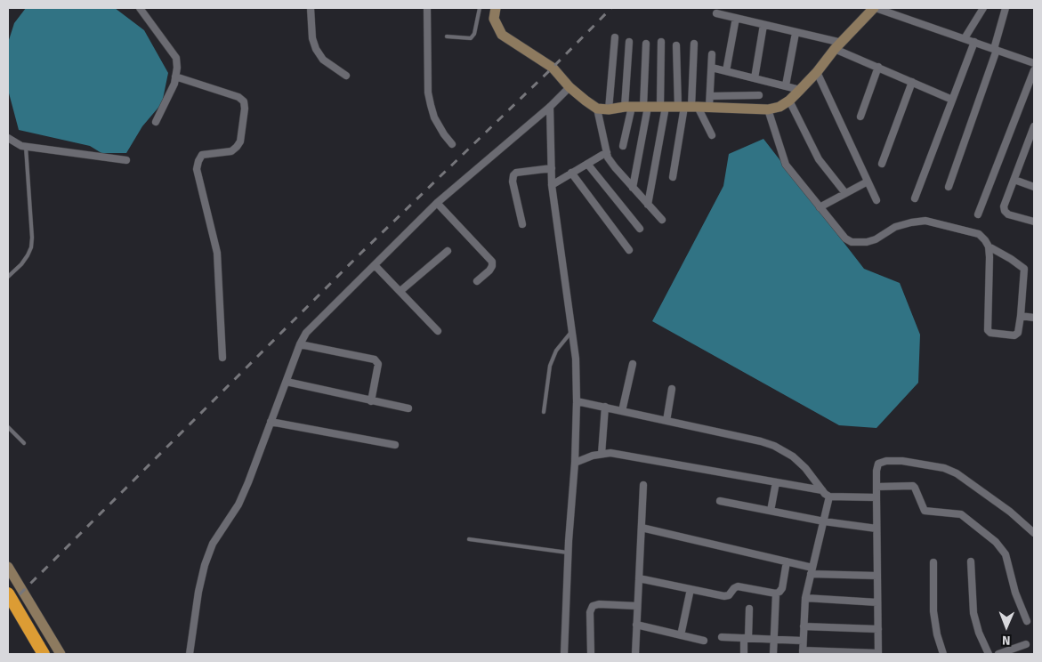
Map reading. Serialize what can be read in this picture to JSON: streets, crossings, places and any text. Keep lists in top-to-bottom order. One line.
{"north":"bottom"}
